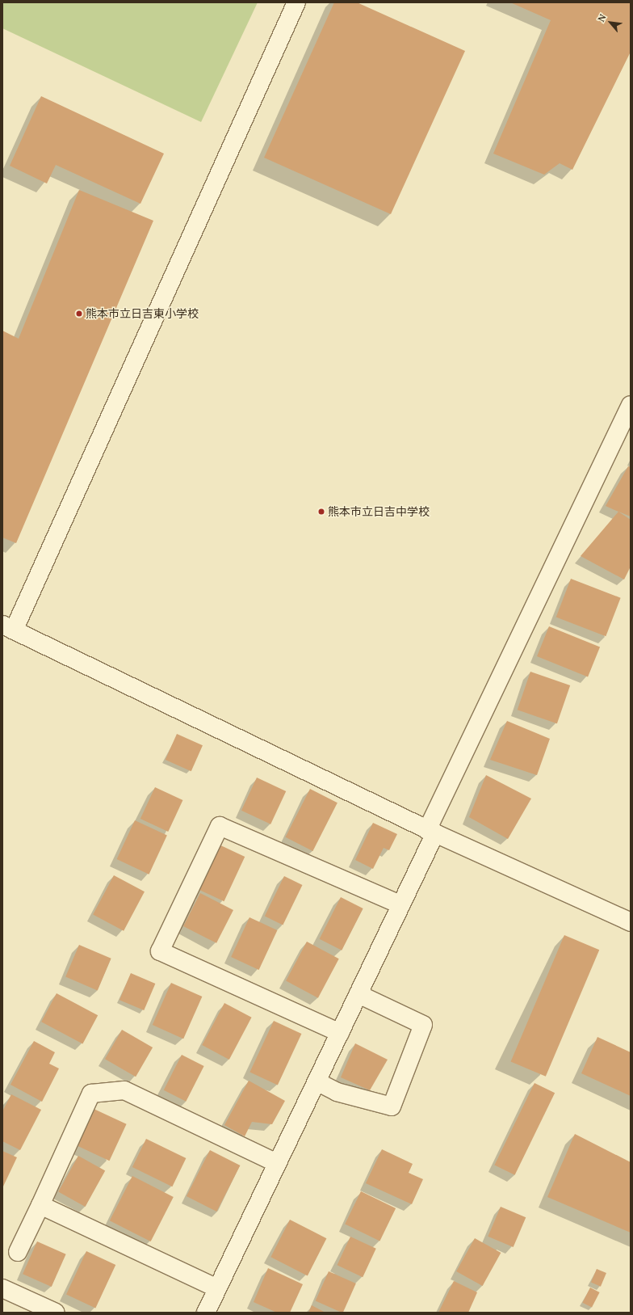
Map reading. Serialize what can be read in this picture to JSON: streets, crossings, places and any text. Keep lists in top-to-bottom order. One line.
{"places":["熊本市立日吉東小学校","熊本市立日吉中学校"],"north":"top left"}
